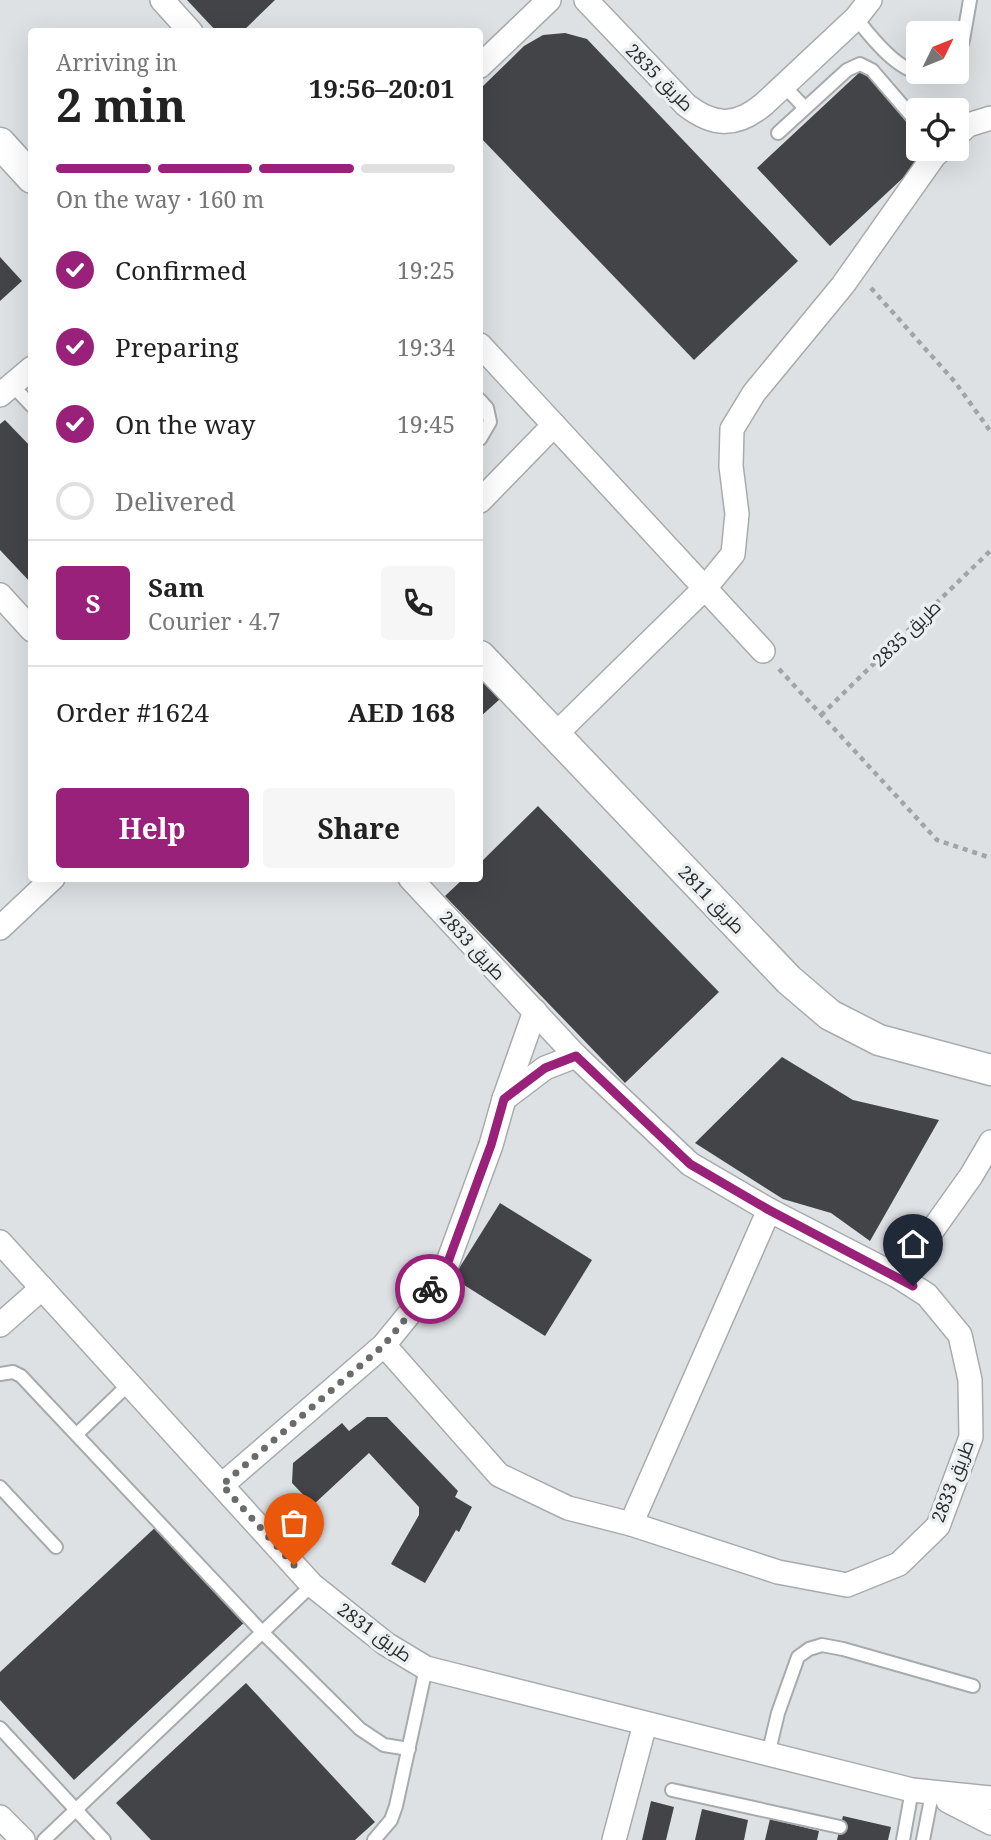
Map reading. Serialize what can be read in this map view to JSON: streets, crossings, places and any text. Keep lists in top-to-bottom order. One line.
{"streets":{"street":["طريق 2835","طريق 2811","طريق 2833","طريق 2831"]},"north":"top right","page":{"heading":["2 min","Arriving in","19:56–20:01"],"panel":["Sam","Courier · 4.7","Order #1624","AED 168"],"bar":"On the way · 160 m","list":[["Confirmed","19:25"],["Preparing","19:34"],["On the way","19:45"],"Delivered"],"round":"S","buttons":["Help","Share"]}}
